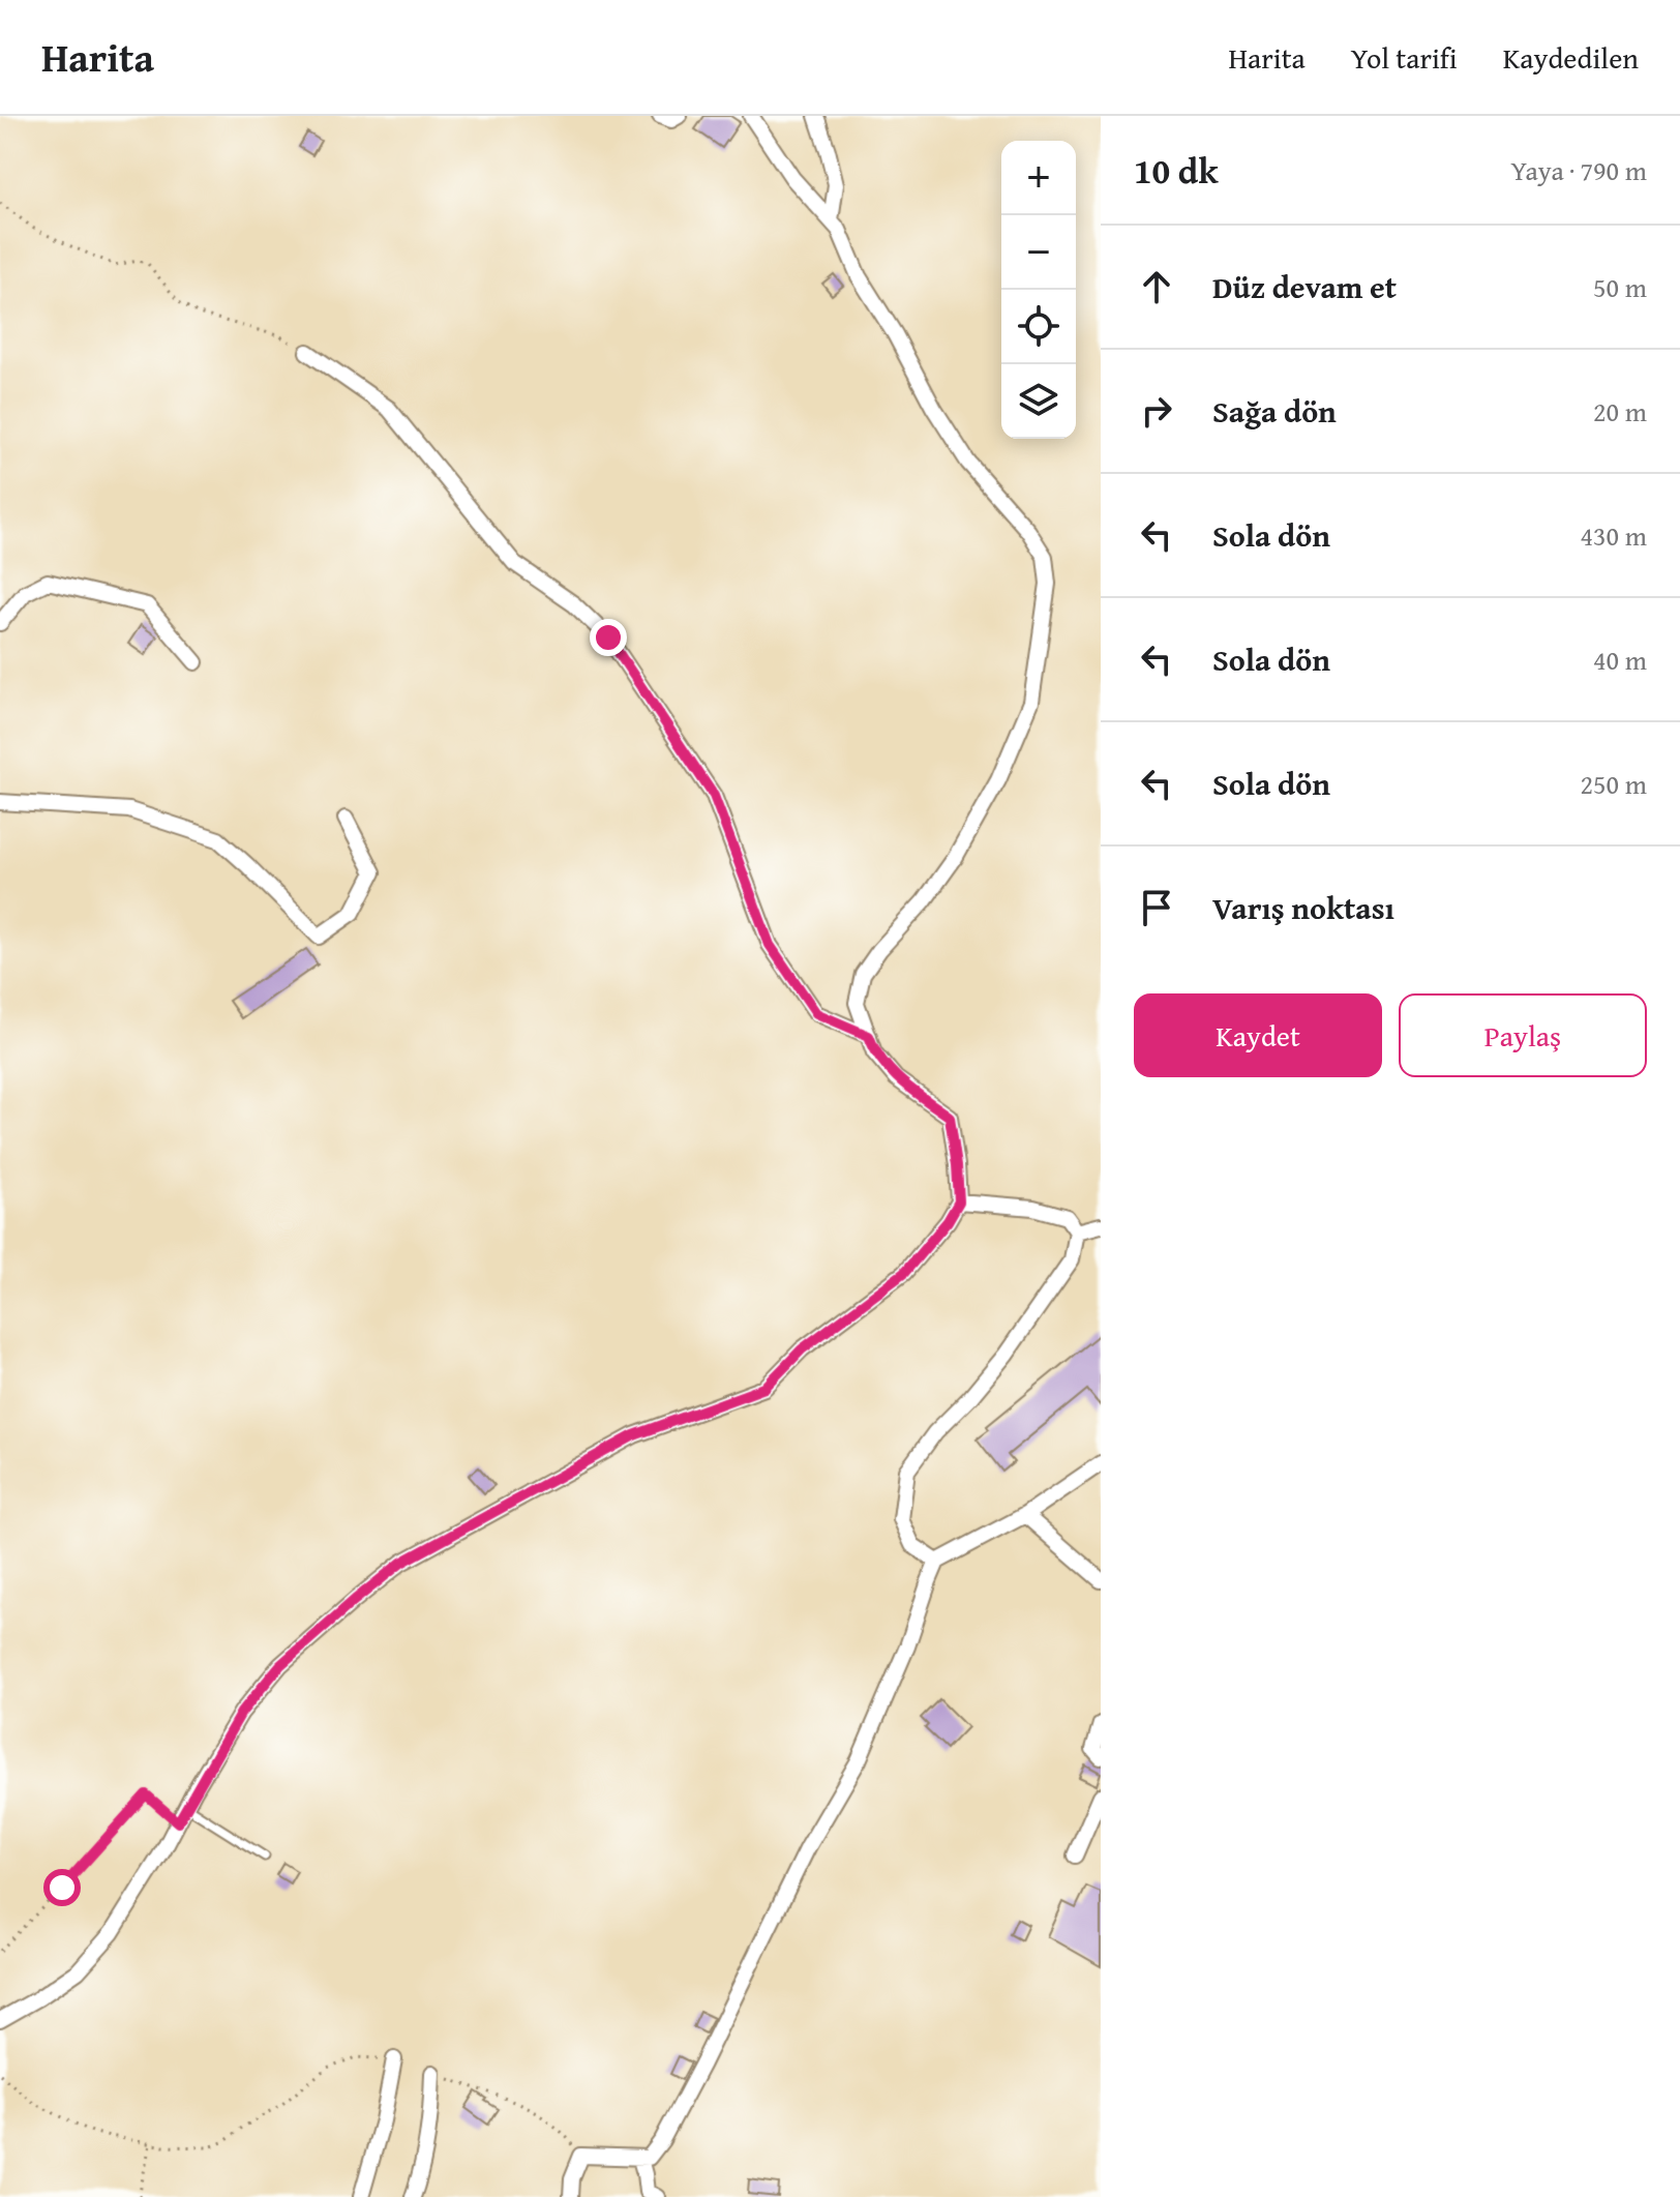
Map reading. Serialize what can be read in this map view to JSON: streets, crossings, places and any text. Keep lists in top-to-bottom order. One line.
{"page":{"header":"Harita","nav":["Harita","Yol tarifi","Kaydedilen"],"heading":["10 dk","Yaya · 790 m"],"map_buttons":["+","−"],"list":[["Düz devam et","50 m"],["Sağa dön","20 m"],["Sola dön","430 m"],["Sola dön","40 m"],["Sola dön","250 m"],"Varış noktası"],"buttons":["Kaydet","Paylaş"]}}
